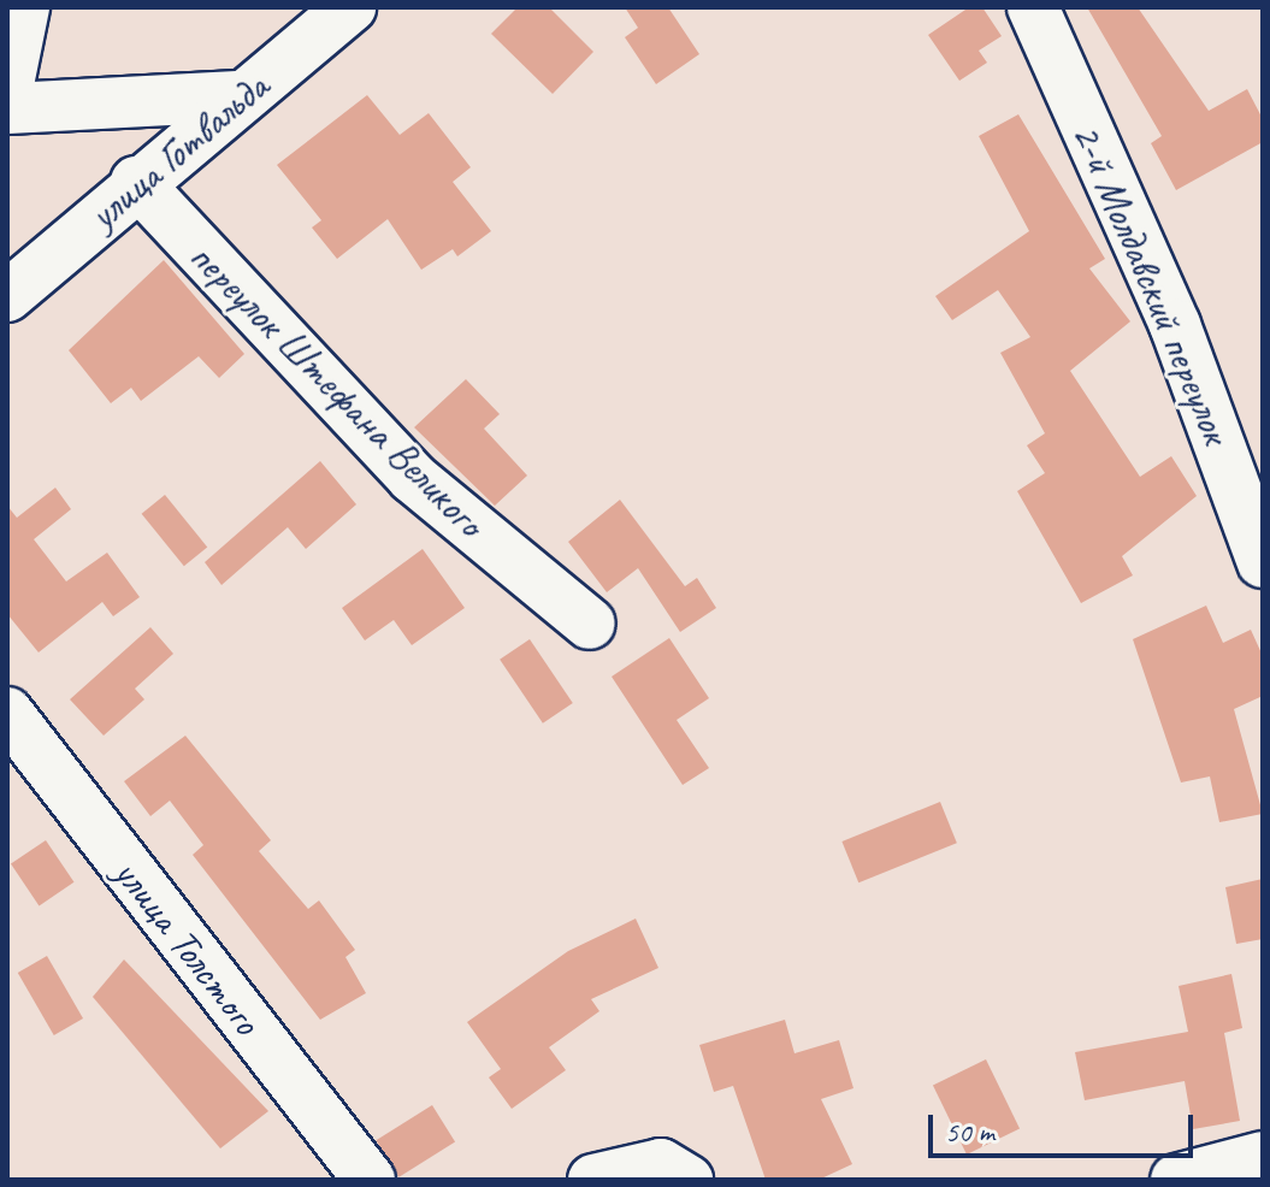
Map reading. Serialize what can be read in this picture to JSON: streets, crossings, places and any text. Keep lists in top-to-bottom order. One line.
{"streets":{"street":["улица Готвальда","2-й Молдавский переулок","переулок Штефана Великого","улица Толстого"]},"crossings":[["улица Готвальда","переулок Штефана Великого"]],"scale_bar":"50 m"}
